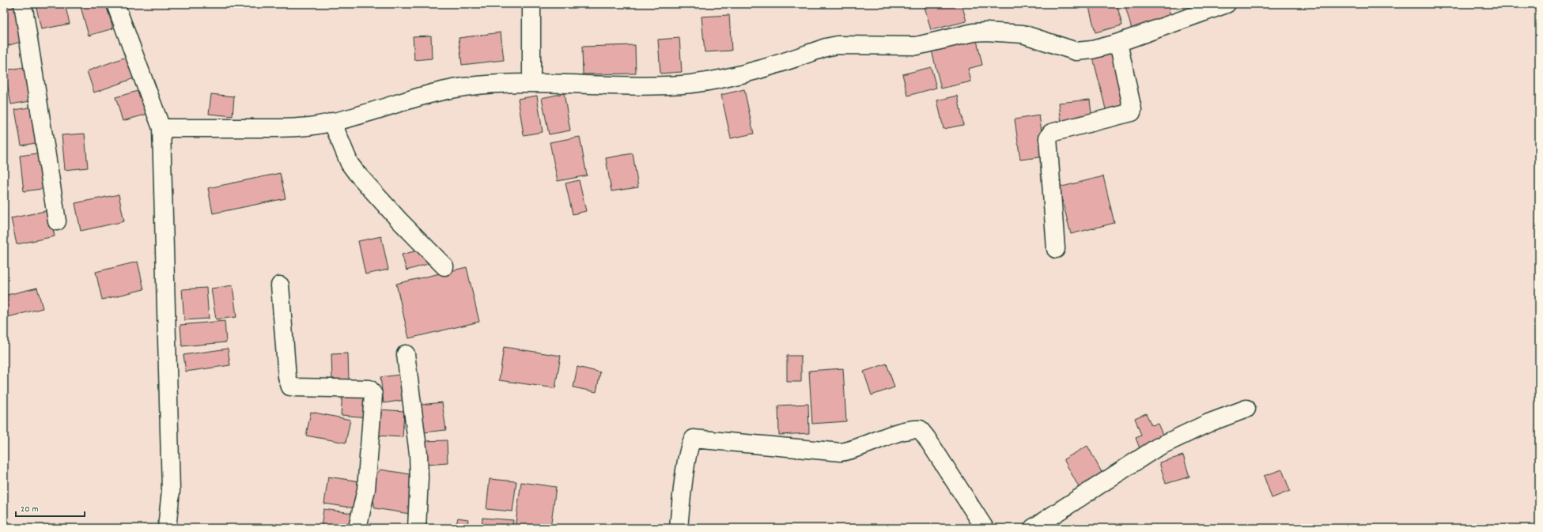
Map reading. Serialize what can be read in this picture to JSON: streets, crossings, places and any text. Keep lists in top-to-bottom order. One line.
{"scale_bar":"20 m"}
